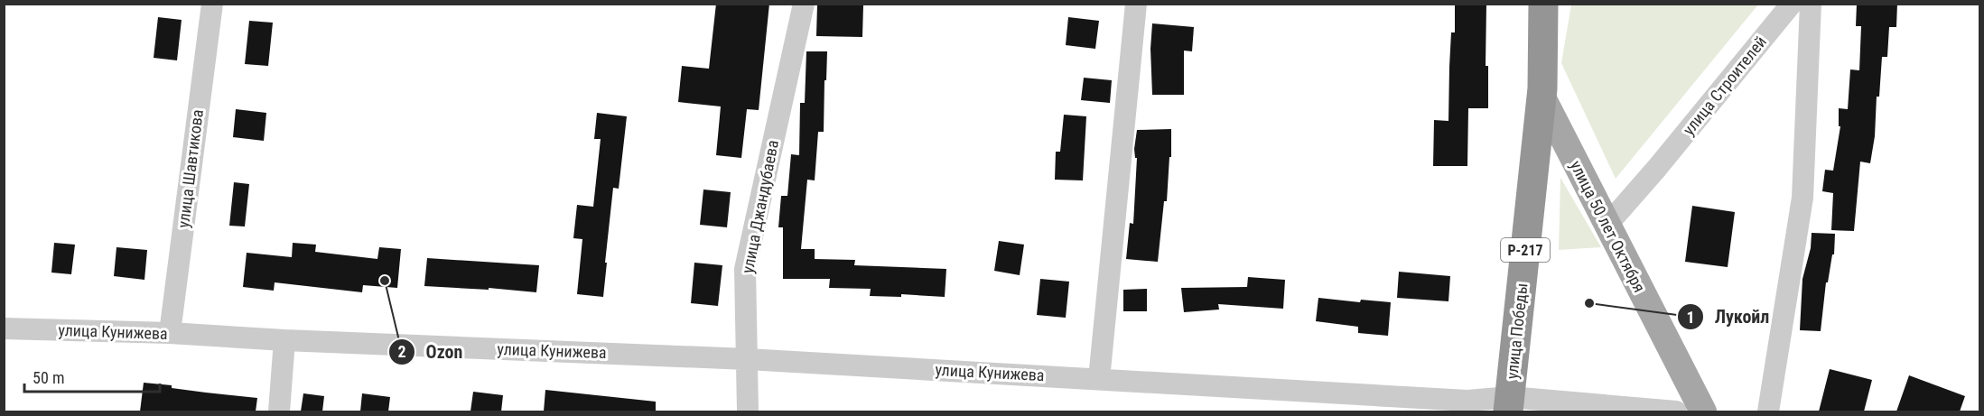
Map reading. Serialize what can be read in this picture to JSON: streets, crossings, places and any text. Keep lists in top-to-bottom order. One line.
{"streets":{"highway":["Р-217","улица Победы"],"main road":["улица 50 лет Октября"],"street":["улица Строителей","улица Шавтикова","улица Джандубаева","улица Кунижева"]},"crossings":[["улица Строителей","улица 50 лет Октября"],["улица Шавтикова","улица Кунижева"],["улица Джандубаева","улица Кунижева"],["улица 50 лет Октября","улица Победы"],["улица Победы","улица Кунижева"]],"places":["Ozon","Лукойл"],"scale_bar":"50 m"}
